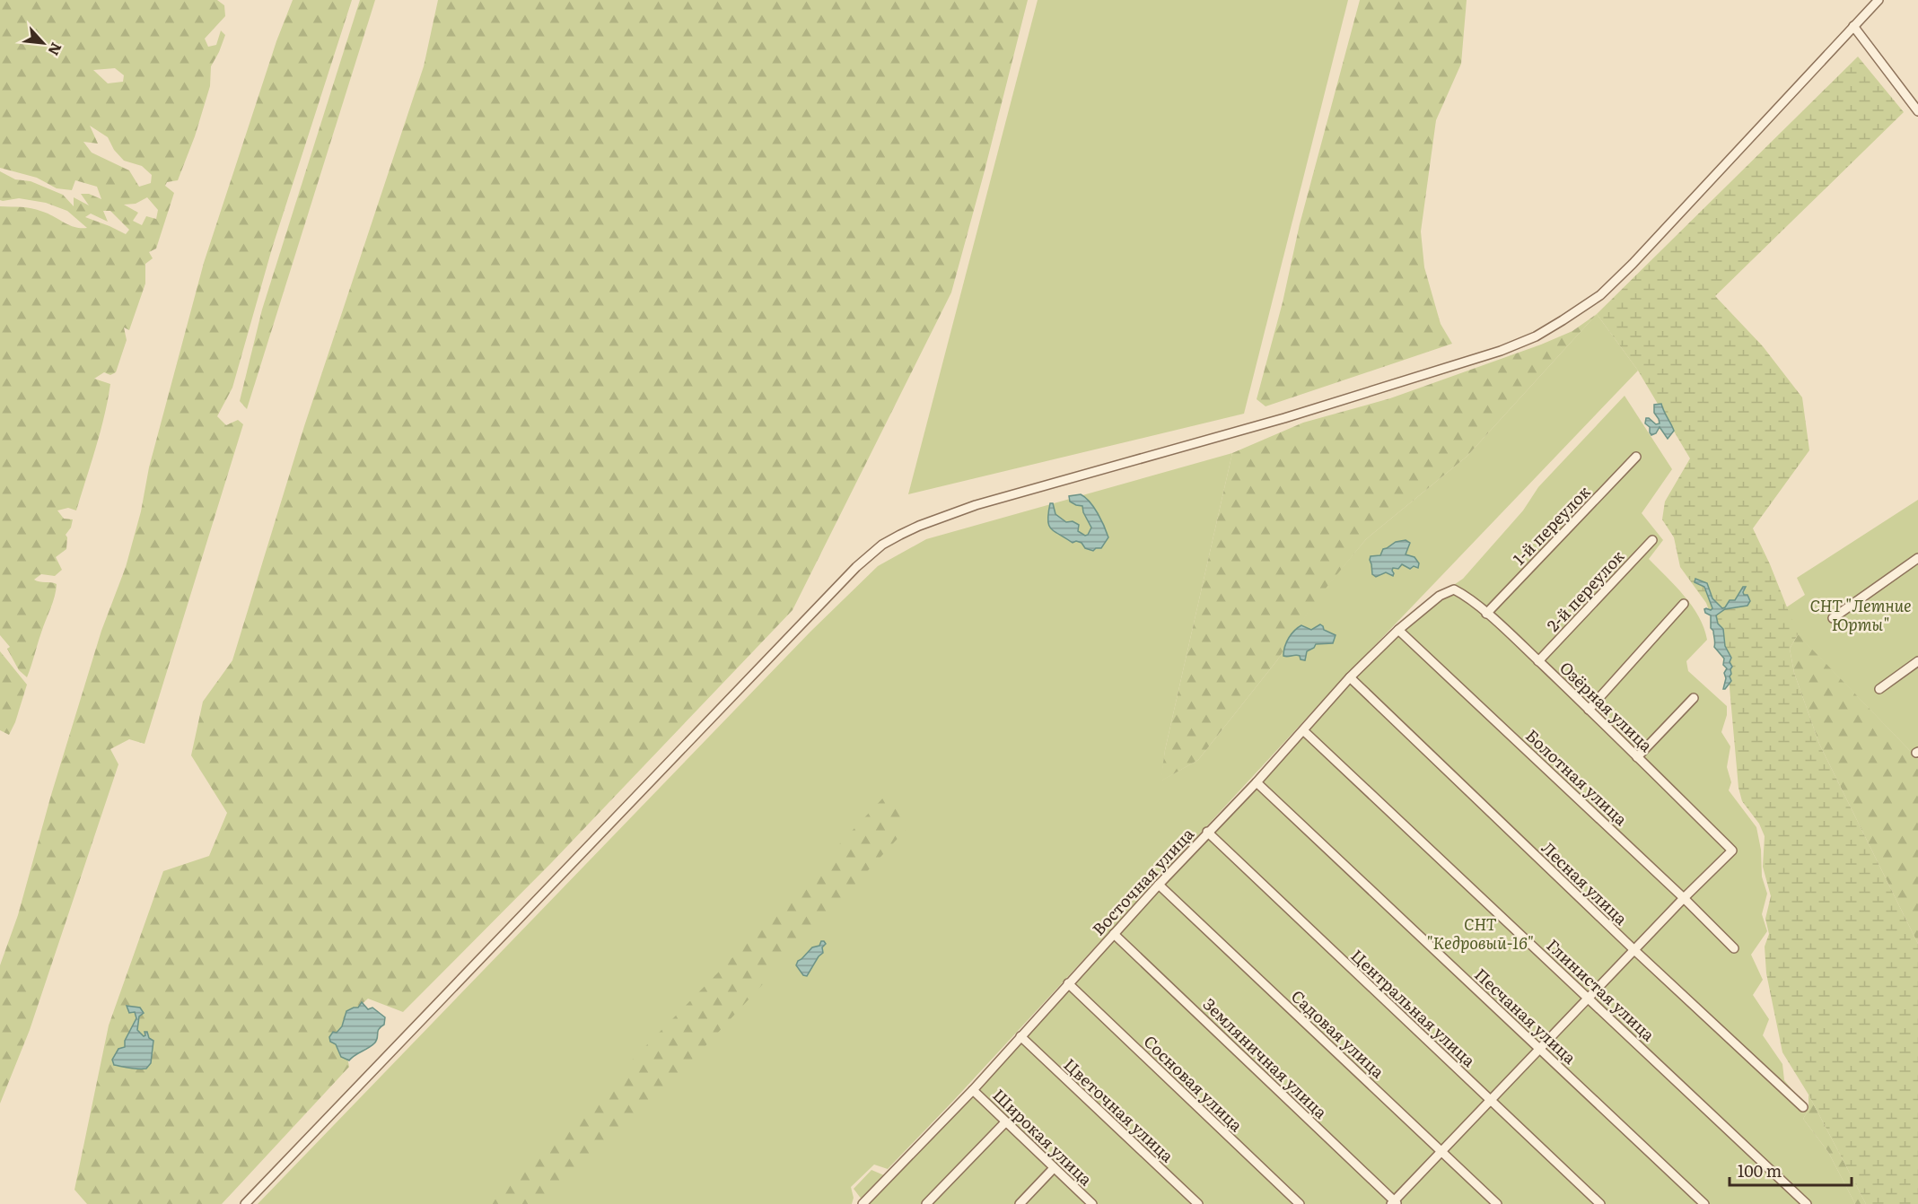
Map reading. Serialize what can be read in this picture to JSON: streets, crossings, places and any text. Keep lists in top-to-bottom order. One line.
{"streets":{"street":["1-й переулок","2-й переулок","Озёрная улица","Болотная улица","Восточная улица","Лесная улица","Глинистая улица","Центральная улица","Песчаная улица","Садовая улица","Земляничная улица","Сосновая улица","Цветочная улица","Широкая улица"]},"crossings":[["1-й переулок","Озёрная улица"],["2-й переулок","Озёрная улица"],["Озёрная улица","Болотная улица"],["Озёрная улица","Восточная улица"],["Болотная улица","Восточная улица"],["Восточная улица","Лесная улица"],["Восточная улица","Глинистая улица"],["Восточная улица","Центральная улица"],["Восточная улица","Песчаная улица"],["Восточная улица","Садовая улица"],["Восточная улица","Земляничная улица"],["Восточная улица","Сосновая улица"],["Восточная улица","Цветочная улица"],["Восточная улица","Широкая улица"]],"parks":["СНТ \"Летние Юрты\"","СНТ \"Кедровый-16\""],"scale_bar":"100 m","north":"bottom right"}
